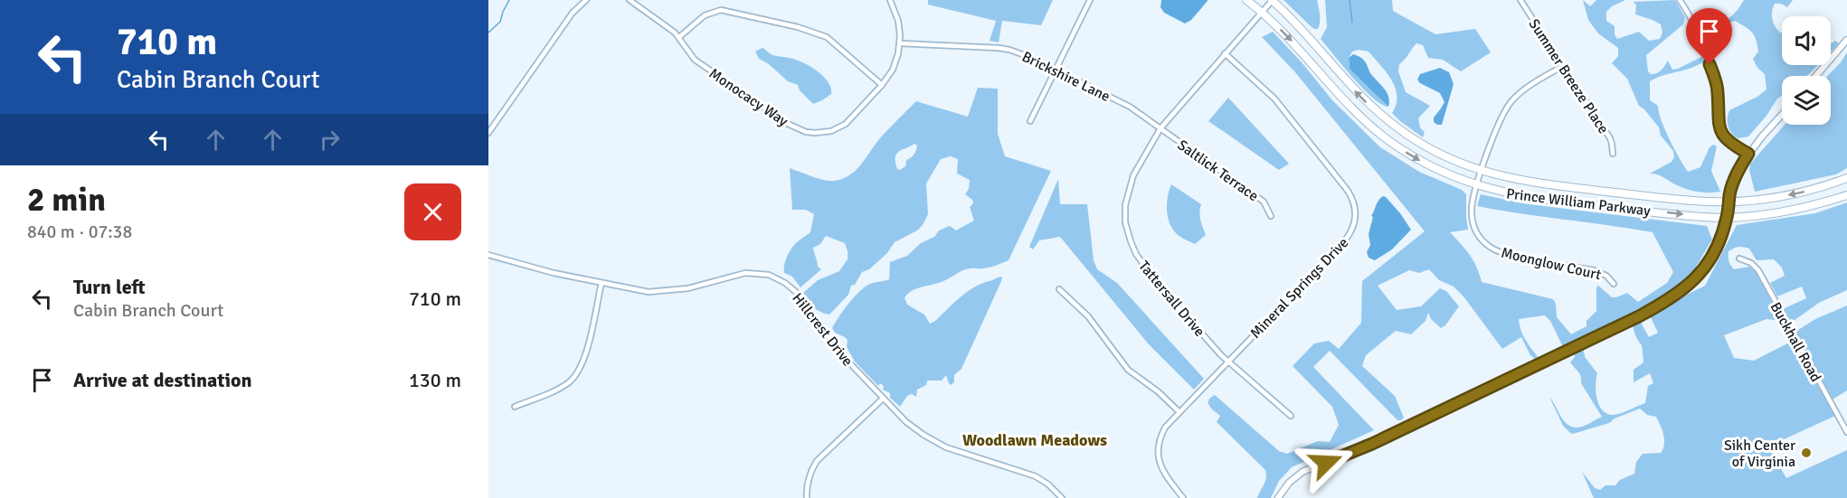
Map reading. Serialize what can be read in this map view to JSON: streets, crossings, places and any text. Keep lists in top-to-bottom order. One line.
{"streets":{"highway":["Prince William Parkway"],"street":["Brickshire Lane","Summer Breeze Place","Monocacy Way","Saltlick Terrace","Moonglow Court","Mineral Springs Drive","Tattersall Drive","Hillcrest Drive","Buckhall Road"]},"crossings":[["Brickshire Lane","Monocacy Way"],["Brickshire Lane","Saltlick Terrace"],["Brickshire Lane","Tattersall Drive"],["Summer Breeze Place","Moonglow Court"],["Saltlick Terrace","Tattersall Drive"],["Prince William Parkway","Moonglow Court"],["Prince William Parkway","Tattersall Drive"],["Mineral Springs Drive","Tattersall Drive"]],"districts":["Woodlawn Meadows"],"places":["Sikh Center of Virginia"],"page":{"turn":["710 m","Cabin Branch Court"],"heading":["2 min","840 m · 07:38"],"list":[{"name":"Turn left","note":"Cabin Branch Court","value":"710 m"},{"name":"Arrive at destination","value":"130 m"}]}}
